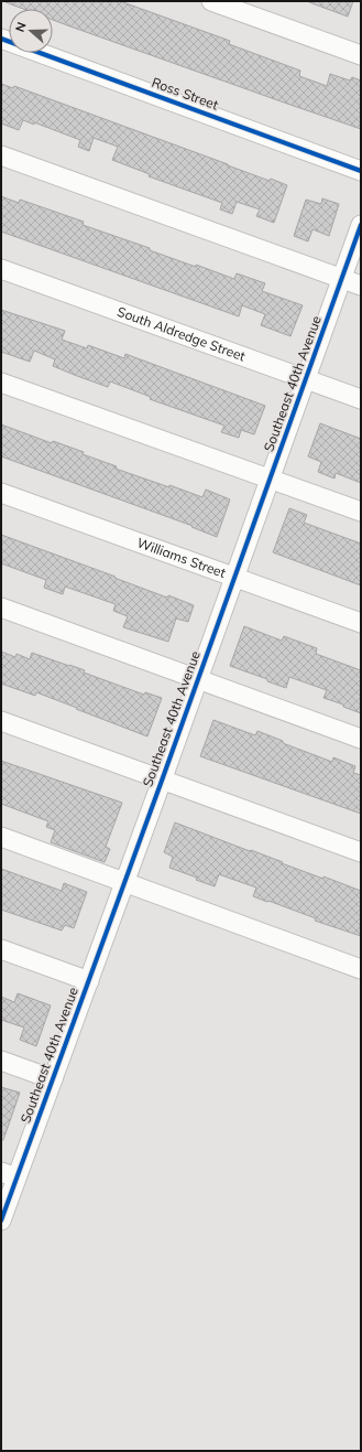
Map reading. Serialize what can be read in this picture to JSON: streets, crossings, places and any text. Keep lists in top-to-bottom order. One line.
{"streets":{"street":["Ross Street","South Aldredge Street","Southeast 40th Avenue","Williams Street"]},"crossings":[["South Aldredge Street","Southeast 40th Avenue"],["Southeast 40th Avenue","Williams Street"]],"north":"left"}
